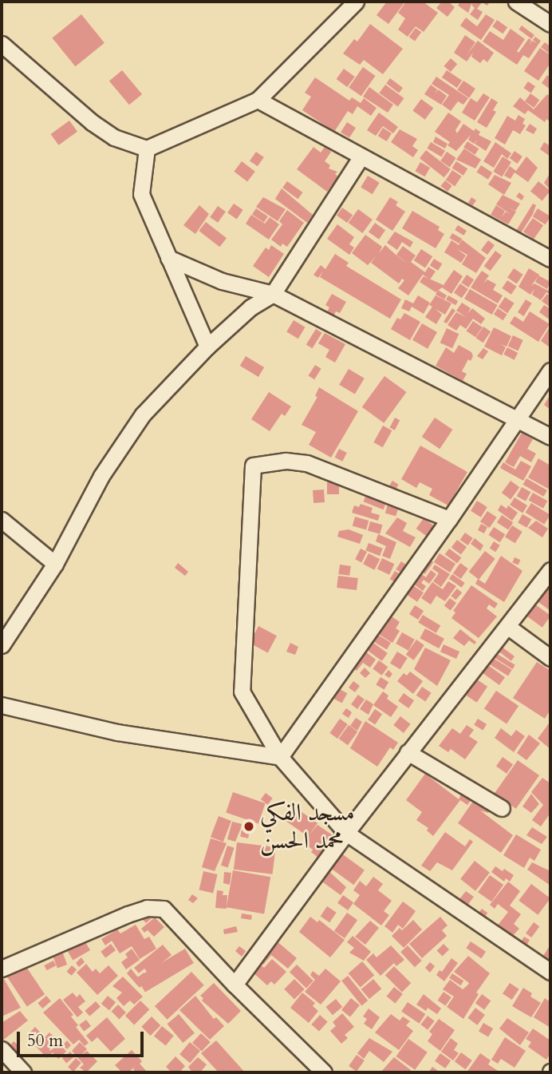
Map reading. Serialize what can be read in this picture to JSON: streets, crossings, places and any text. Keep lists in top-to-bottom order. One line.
{"places":["مسجد الفكي محمد الحسن"],"scale_bar":"50 m"}
